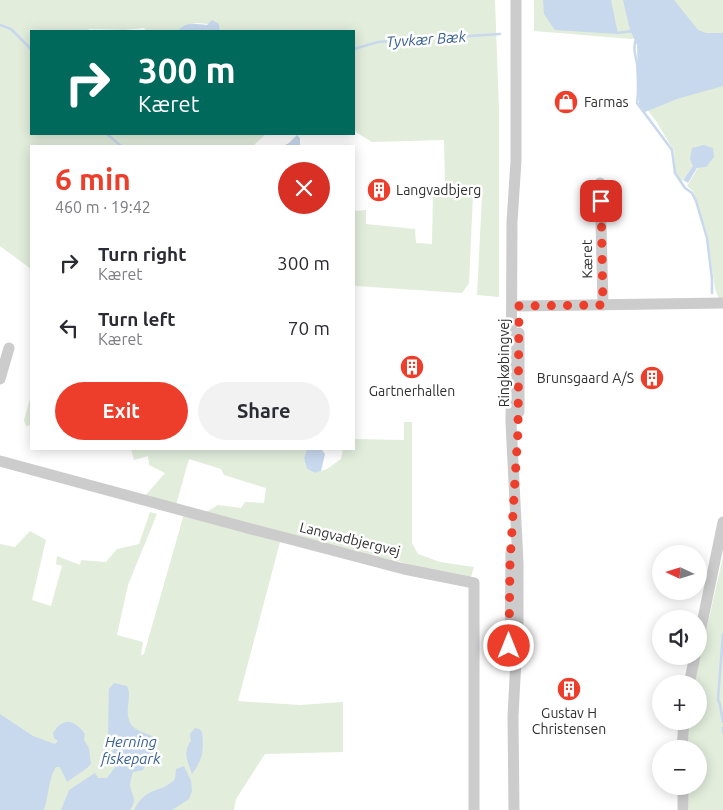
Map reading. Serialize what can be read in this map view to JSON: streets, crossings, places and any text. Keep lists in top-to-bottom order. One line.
{"streets":{"street":["Kæret","Ringkøbingvej","Langvadbjergvej"]},"water":["Tyvkær Bæk","Herning fiskepark"],"places":{"shop":["Farmas"],"building":["Langvadbjerg","Gartnerhallen","Brunsgaard A/S","Gustav H Christensen"]},"north":"left","page":{"turn":["300 m","Kæret"],"heading":["6 min","460 m · 19:42"],"list":[{"name":"Turn right","note":"Kæret","value":"300 m"},{"name":"Turn left","note":"Kæret","value":"70 m"}],"buttons":["Exit","Share"],"map_buttons":["+","−"]}}
